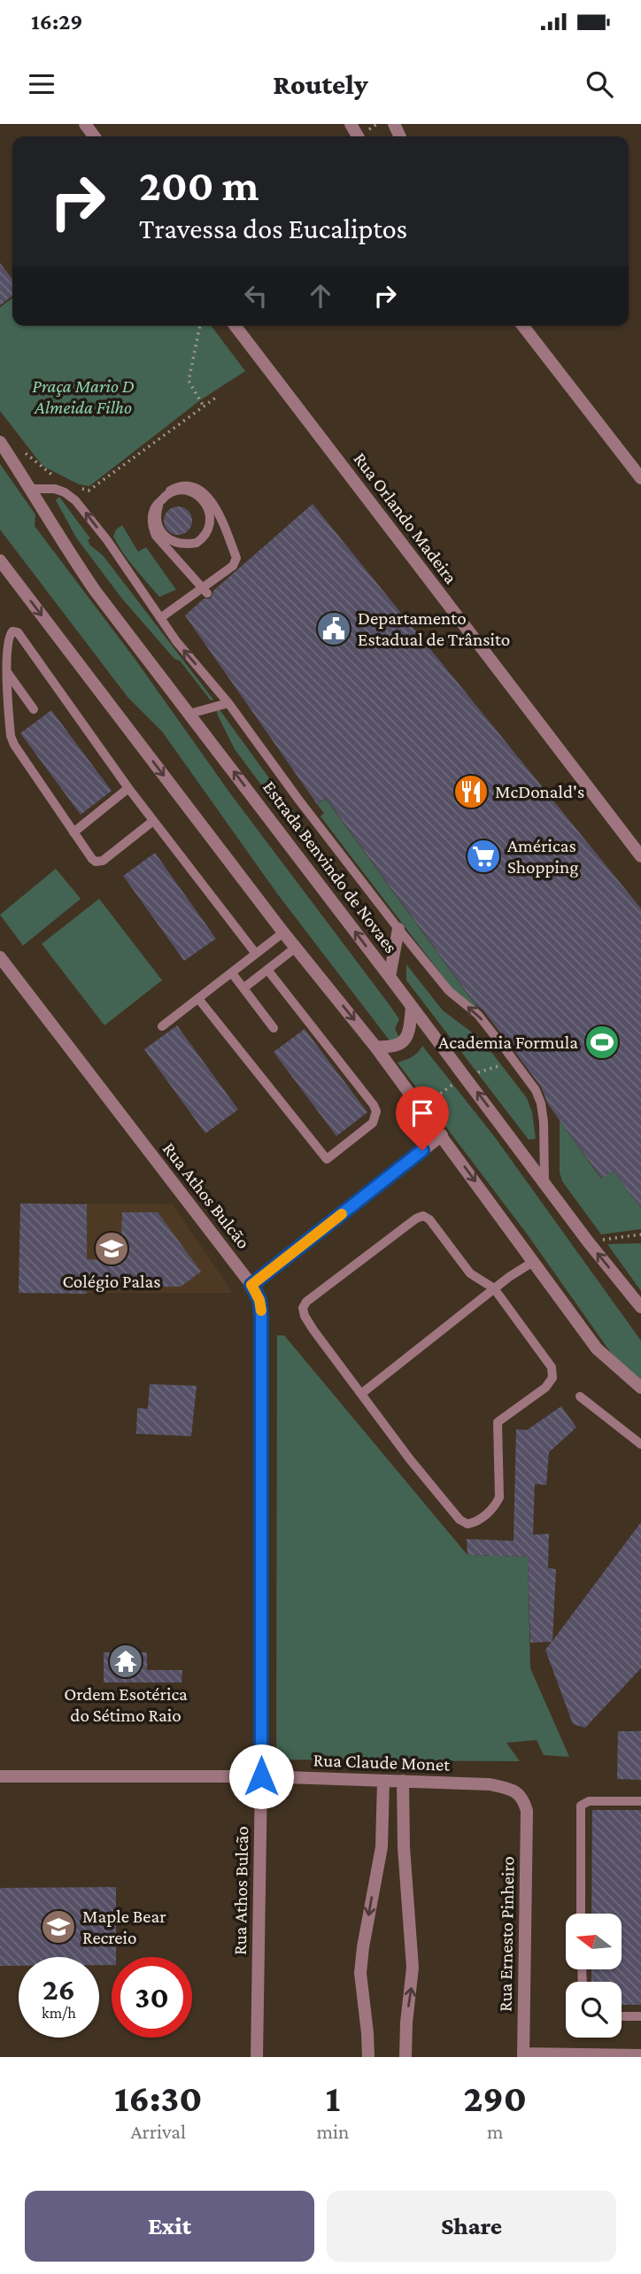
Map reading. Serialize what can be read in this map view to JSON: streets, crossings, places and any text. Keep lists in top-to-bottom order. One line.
{"streets":{"street":["Rua Orlando Madeira","Estrada Benvindo de Novaes","Rua Athos Bulcão","Rua Claude Monet","Rua Ernesto Pinheiro"]},"crossings":[["Rua Athos Bulcão","Rua Claude Monet"],["Rua Claude Monet","Rua Ernesto Pinheiro"]],"parks":["Praça Mario D Almeida Filho"],"places":{"public building":["Departamento Estadual de Trânsito"],"restaurant":["McDonald's"],"supermarket":["Américas Shopping"],"sports":["Academia Formula"],"school or university":["Colégio Palas","Maple Bear Recreio"],"temple":["Ordem Esotérica do Sétimo Raio"]},"north":"left","page":{"status":"16:29","header":"Routely","turn":["200 m","Travessa dos Eucaliptos"],"speed":"26 km/h","limit":"30","eta":["16:30","Arrival","1","min","290","m"],"buttons":["Exit","Share"]}}
